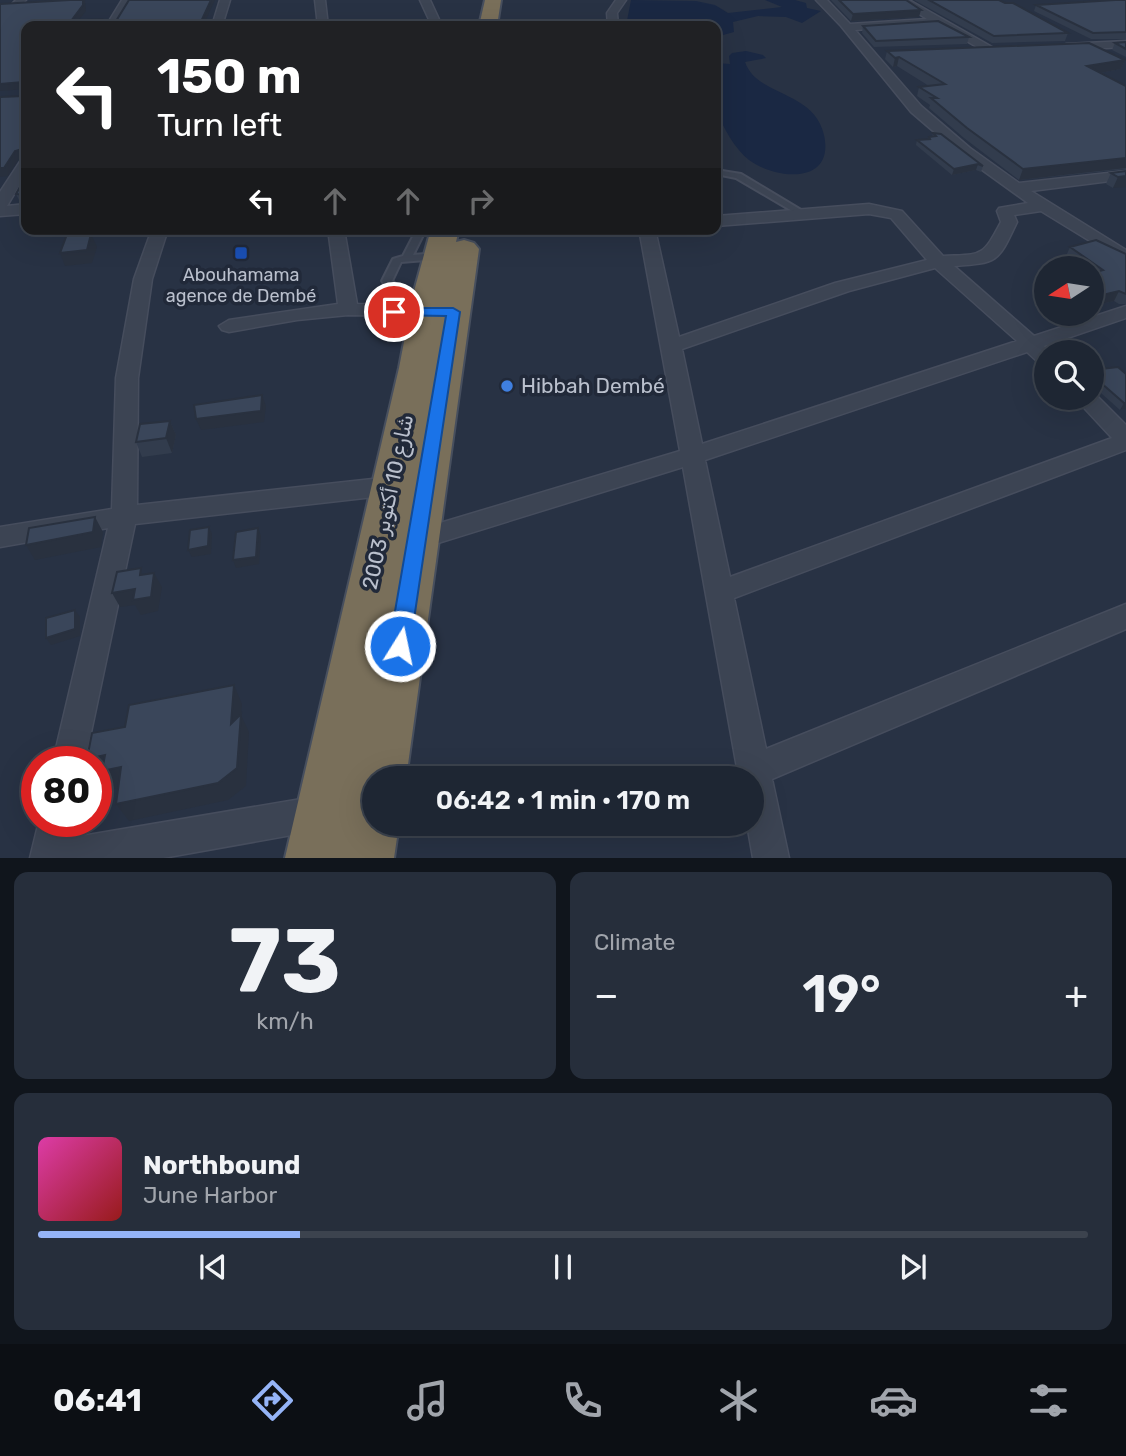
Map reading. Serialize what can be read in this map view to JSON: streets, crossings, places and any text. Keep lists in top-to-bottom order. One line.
{"streets":{"highway":["شارع 10 أكتوبر 2003"]},"places":{"transit":["Abouhamama agence de Dembé"],"other":["Hibbah Dembé"]},"north":"left","page":{"turn":["150 m","Turn left"],"limit":"80","trip":"06:42 · 1 min · 170 m","tile":[["73","km/h"],"Climate"],"heat":["−","19°","+"],"song":["Northbound","June Harbor"],"tabs":"06:41"}}
